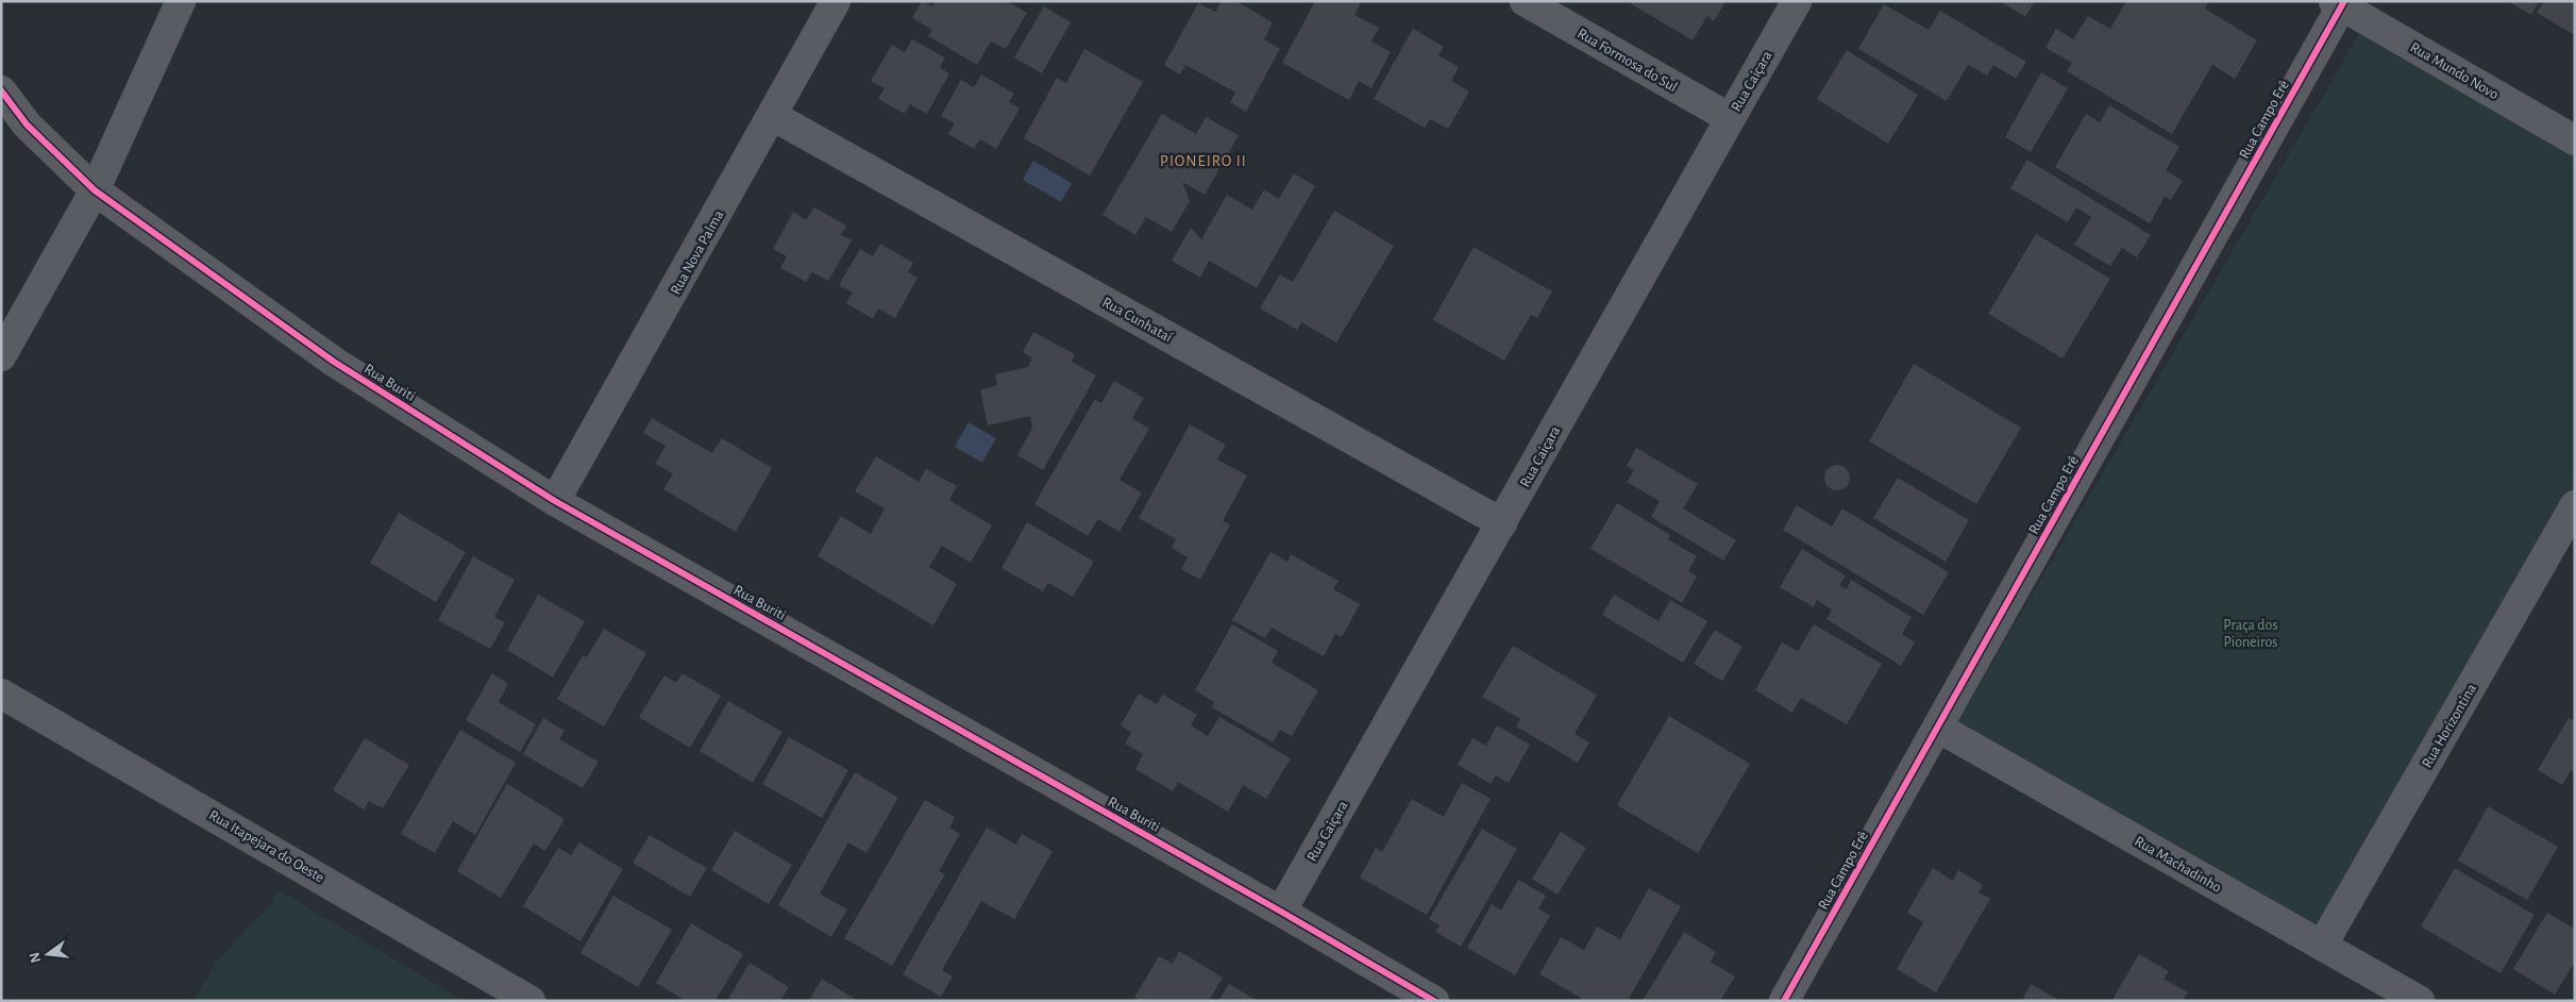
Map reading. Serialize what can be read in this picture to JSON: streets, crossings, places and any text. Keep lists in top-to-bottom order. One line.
{"streets":{"street":["Rua Formosa do Sul","Rua Mundo Novo","Rua Caiçara","Rua Campo Erê","Rua Nova Palma","Rua Cunhataí","Rua Buriti","Rua Horizontina","Rua Itapejara do Oeste","Rua Machadinho"]},"crossings":[["Rua Formosa do Sul","Rua Caiçara"],["Rua Mundo Novo","Rua Campo Erê"],["Rua Caiçara","Rua Cunhataí"],["Rua Caiçara","Rua Buriti"],["Rua Campo Erê","Rua Machadinho"],["Rua Nova Palma","Rua Cunhataí"],["Rua Nova Palma","Rua Buriti"],["Rua Horizontina","Rua Machadinho"]],"districts":["PIONEIRO II"],"parks":["Praça dos Pioneiros"],"north":"left"}
